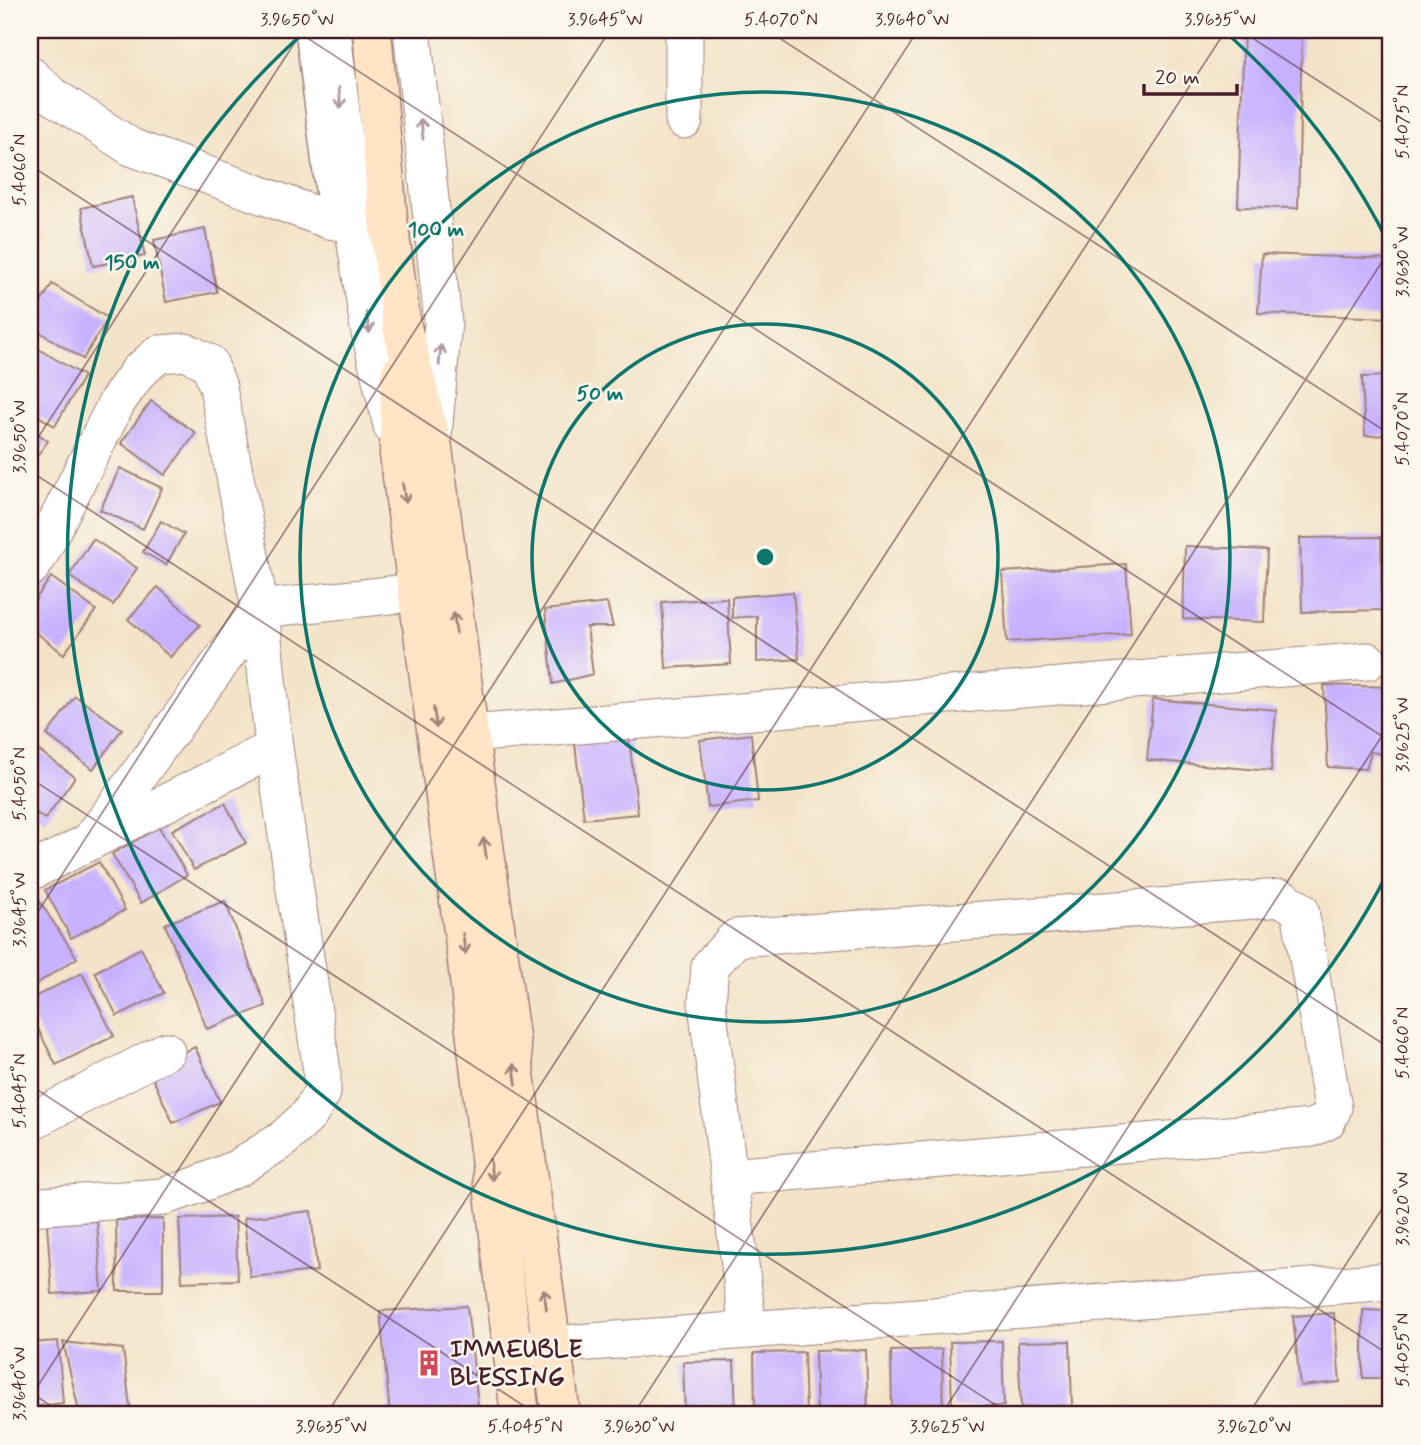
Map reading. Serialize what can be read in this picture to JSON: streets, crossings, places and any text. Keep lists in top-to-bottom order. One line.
{"places":{"building":["IMMEUBLE BLESSING"]},"scale_bar":"20 m","coordinates":["3.9650°W","3.9645°W","5.4070°N","3.9640°W","3.9635°W","5.4075°N","5.4060°N","3.9630°W","3.9625°W","5.4050°N","5.4045°N","3.9620°W","5.4055°N"],"rings":["100 m","150 m","50 m"]}
